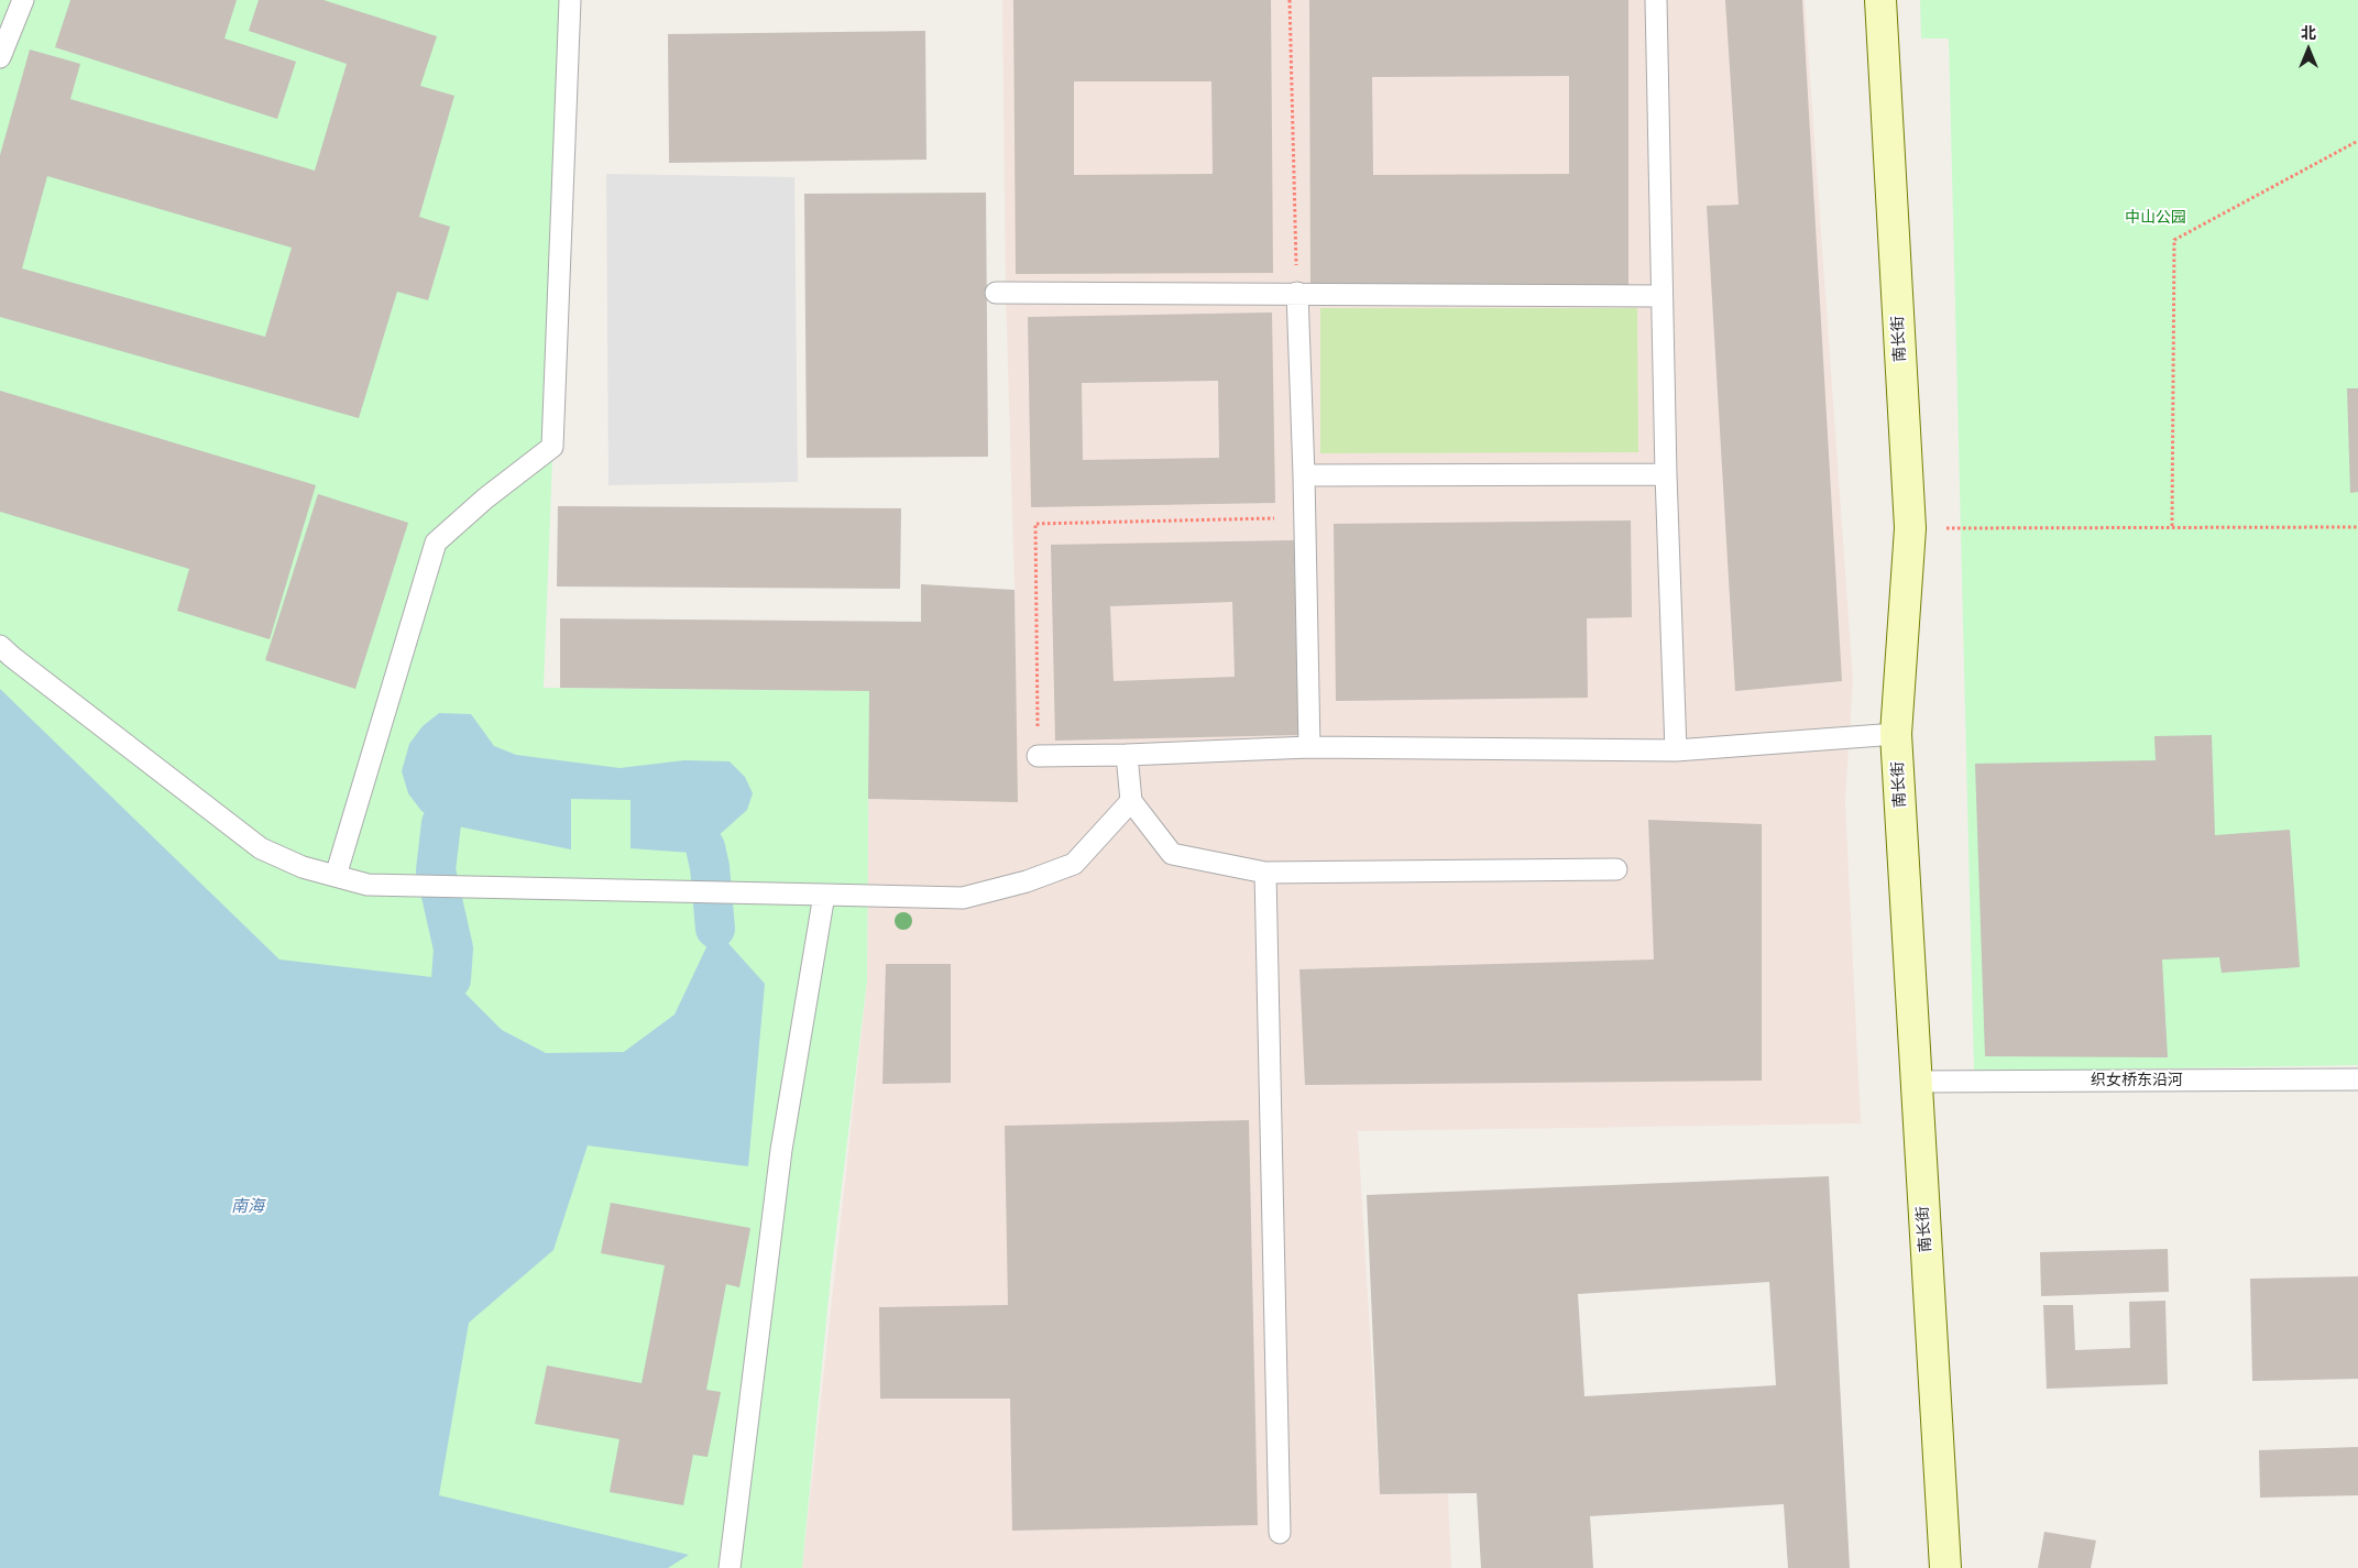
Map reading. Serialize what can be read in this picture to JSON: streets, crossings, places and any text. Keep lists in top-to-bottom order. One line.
{"streets":{"street":["南长街"],"lane":["织女桥东沿河"]},"crossings":[["南长街","织女桥东沿河"]],"water":["南海"],"parks":["中山公园"],"north":"top"}
